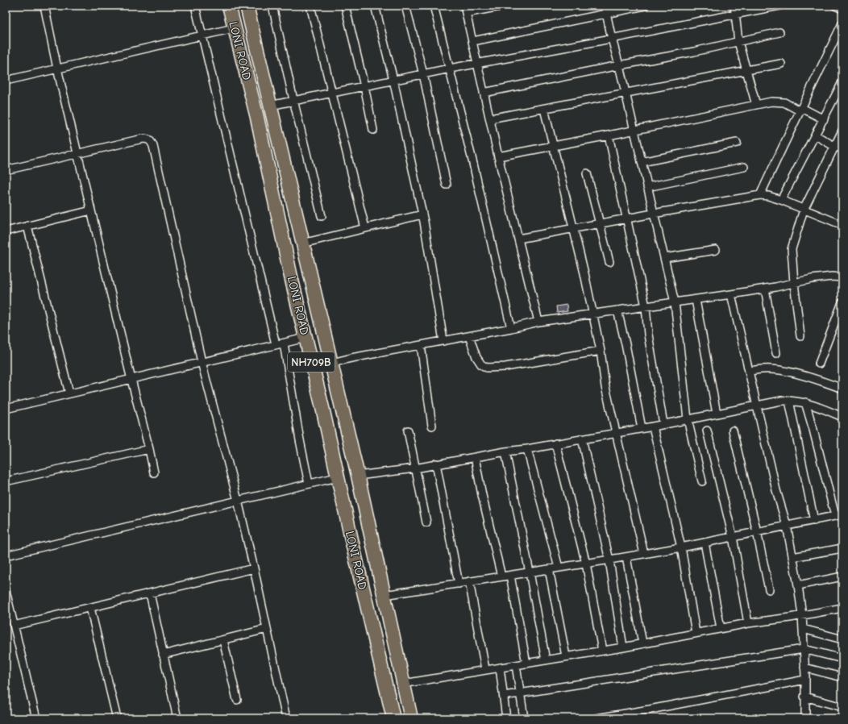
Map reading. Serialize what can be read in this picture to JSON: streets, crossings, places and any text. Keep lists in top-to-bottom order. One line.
{"streets":{"highway":["LONI ROAD","NH709B"]}}
